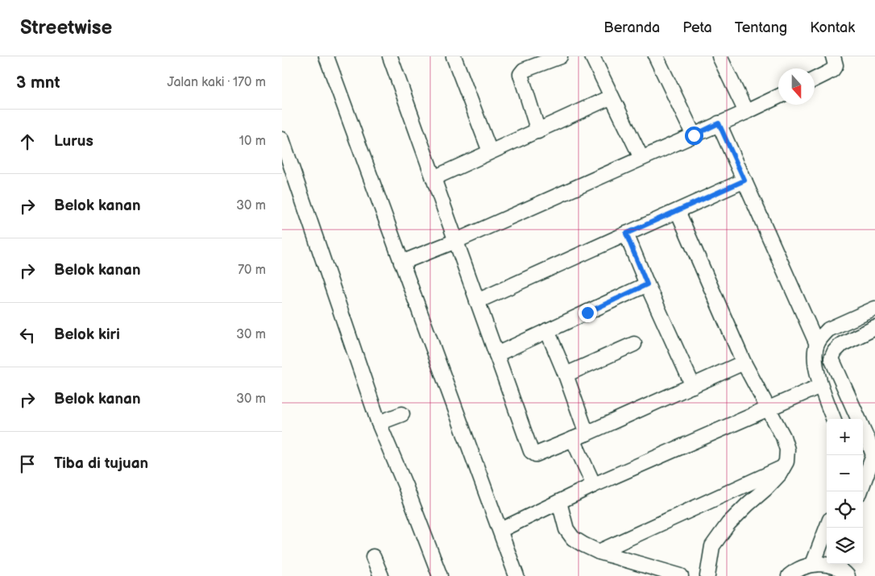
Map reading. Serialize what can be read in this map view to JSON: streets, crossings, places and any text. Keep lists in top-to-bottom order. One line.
{"north":"bottom","page":{"header":"Streetwise","nav":["Beranda","Peta","Tentang","Kontak"],"heading":["3 mnt","Jalan kaki · 170 m"],"list":[["Lurus","10 m"],["Belok kanan","30 m"],["Belok kanan","70 m"],["Belok kiri","30 m"],["Belok kanan","30 m"],"Tiba di tujuan"],"map_buttons":["+","−"]}}
